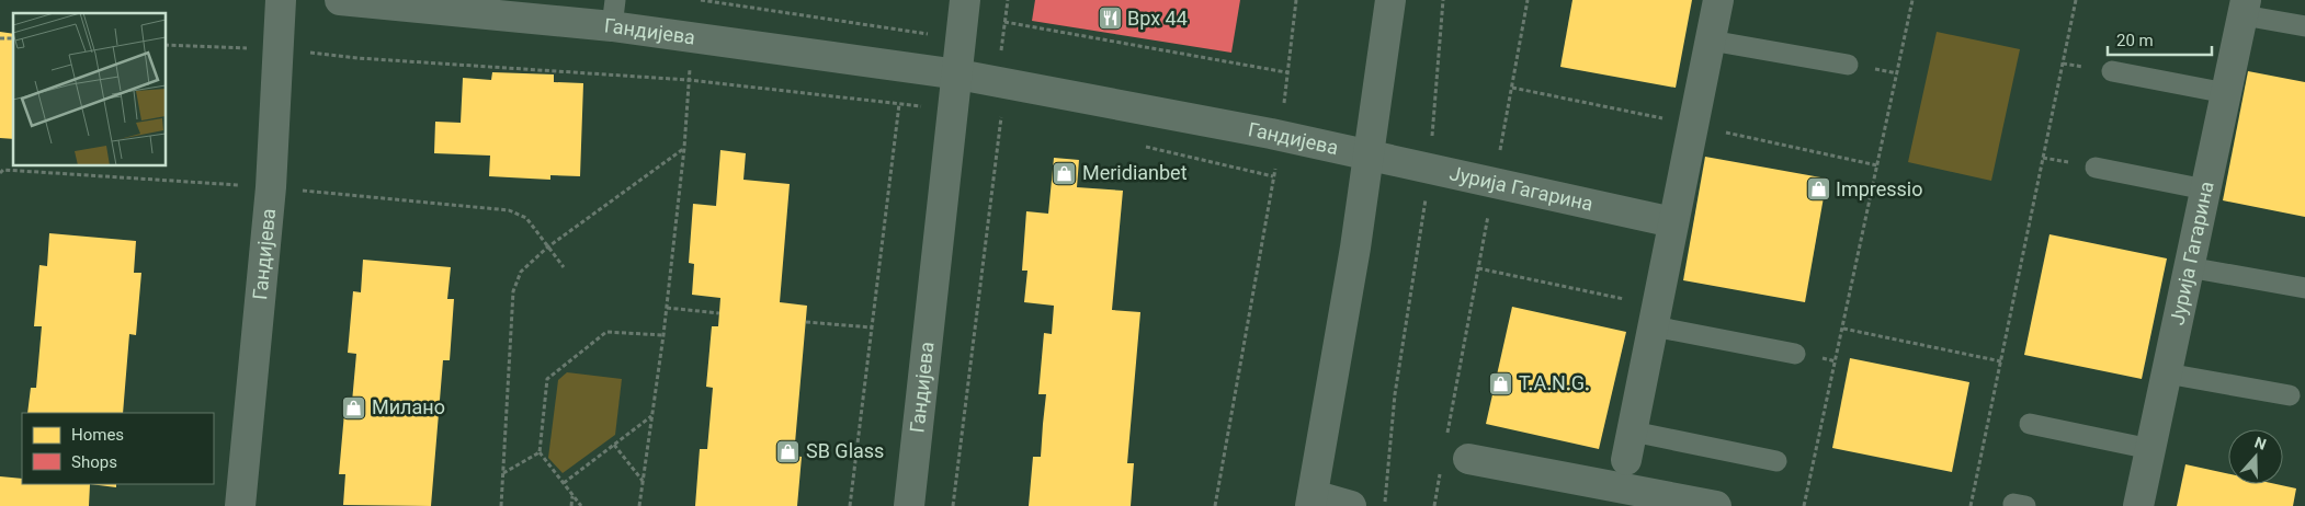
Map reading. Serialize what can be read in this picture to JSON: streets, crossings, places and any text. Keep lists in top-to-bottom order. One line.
{"streets":{"street":["Гандијева","Јурија Гагарина"]},"crossings":[["Гандијева","Јурија Гагарина"]],"places":{"restaurant":["Врх 44"],"shop":["Meridianbet","Impressio","T.A.N.G.","Милано","SB Glass"]},"legend":["Homes","Shops"],"scale_bar":"20 m","north":"top"}
